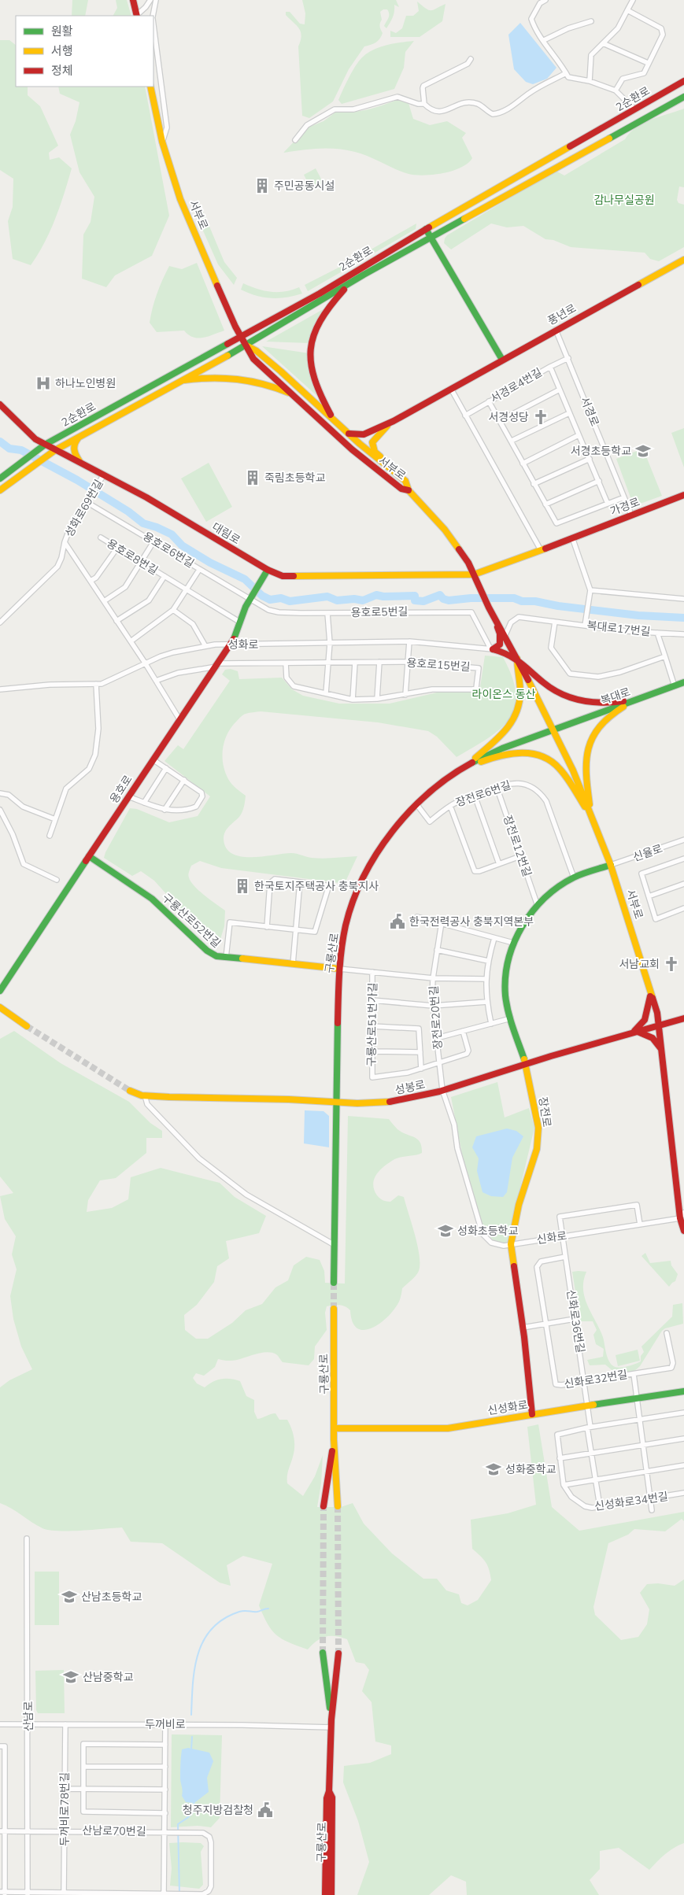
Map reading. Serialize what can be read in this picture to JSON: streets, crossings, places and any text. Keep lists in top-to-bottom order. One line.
{"streets":{"street":["2순환로","서부로","풍년로","서경로4번길","서경로","가경로","성화로69번길","대림로","용호로6번길","용호로8번길","용호로5번길","복대로17번길","성화로","용호로15번길","복대로","용호로","장전로6번길","장전로12번길","신율로","구룡산로52번길","구룡산로","장전로20번길","구룡산로51번가길","성봉로","장전로","신화로","신화로36번길","신화로32번길","신성화로","신성화로34번길","산남로","두꺼비로","두꺼비로78번길","산남로70번길"]},"crossings":[["2순환로","서부로"],["2순환로","대림로"],["서부로","가경로"],["서부로","대림로"],["서부로","복대로17번길"],["서부로","복대로"],["서부로","신율로"],["서부로","구룡산로"],["서부로","성봉로"],["서부로","장전로"],["서부로","신화로"],["풍년로","서경로"],["서경로4번길","서경로"],["서경로","가경로"],["가경로","대림로"],["성화로69번길","대림로"],["성화로69번길","용호로6번길"],["성화로69번길","용호로8번길"],["성화로69번길","성화로"],["성화로69번길","용호로15번길"],["성화로69번길","용호로"],["대림로","용호로"],["용호로6번길","용호로5번길"],["용호로6번길","용호로"],["용호로8번길","용호로"],["용호로5번길","성화로"],["용호로5번길","용호로"],["복대로17번길","복대로"],["성화로","용호로"],["용호로15번길","용호로"],["복대로","구룡산로"],["용호로","구룡산로52번길"],["장전로6번길","장전로12번길"],["장전로6번길","구룡산로"],["장전로6번길","장전로"],["장전로12번길","장전로"],["신율로","장전로"],["구룡산로52번길","구룡산로"],["구룡산로","성봉로"],["구룡산로","신성화로"],["구룡산로","두꺼비로"],["장전로20번길","성봉로"],["장전로20번길","신화로"],["성봉로","장전로"],["성봉로","신화로"],["장전로","신화로"],["장전로","신성화로"],["신화로","신화로36번길"],["신화로36번길","신화로32번길"],["신화로36번길","신성화로"],["신화로36번길","신성화로34번길"],["산남로","두꺼비로"],["산남로","산남로70번길"],["두꺼비로","두꺼비로78번길"],["두꺼비로78번길","산남로70번길"]],"parks":["감나무실공원","라이온스 동산"],"places":{"building":["주민공동시설","죽림초등학교","한국토지주택공사 충북지사"],"hospital":["하나노인병원"],"church":["서경성당","서남교회"],"school or university":["서경초등학교","성화초등학교","성화중학교","산남초등학교","산남중학교"],"public building":["한국전력공사 충북지역본부","청주지방검찰청"]},"legend":["원활","서행","정체"]}
